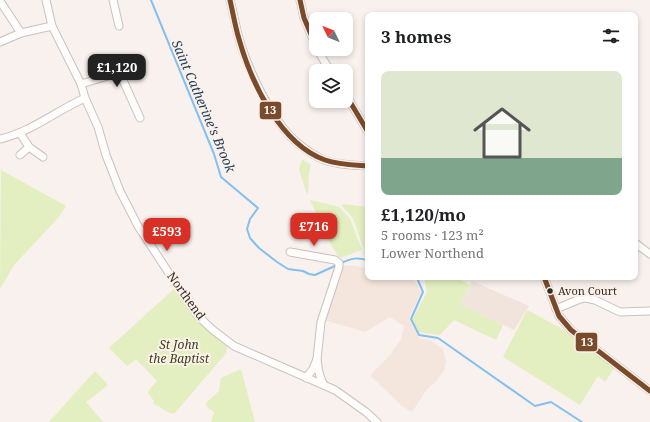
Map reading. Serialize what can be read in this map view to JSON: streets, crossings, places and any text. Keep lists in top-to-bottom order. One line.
{"streets":{"street":["Northend"]},"water":["Saint Catherine's Brook"],"parks":["St John the Baptist"],"places":["Avon Court"],"lines":["transit line 13"],"north":"top left","page":{"heading":"3 homes","price":["£1,120","£716","£593"],"list":[{"name":"£1,120/mo","note":"5 rooms · 123 m² · Lower Northend"}]}}
